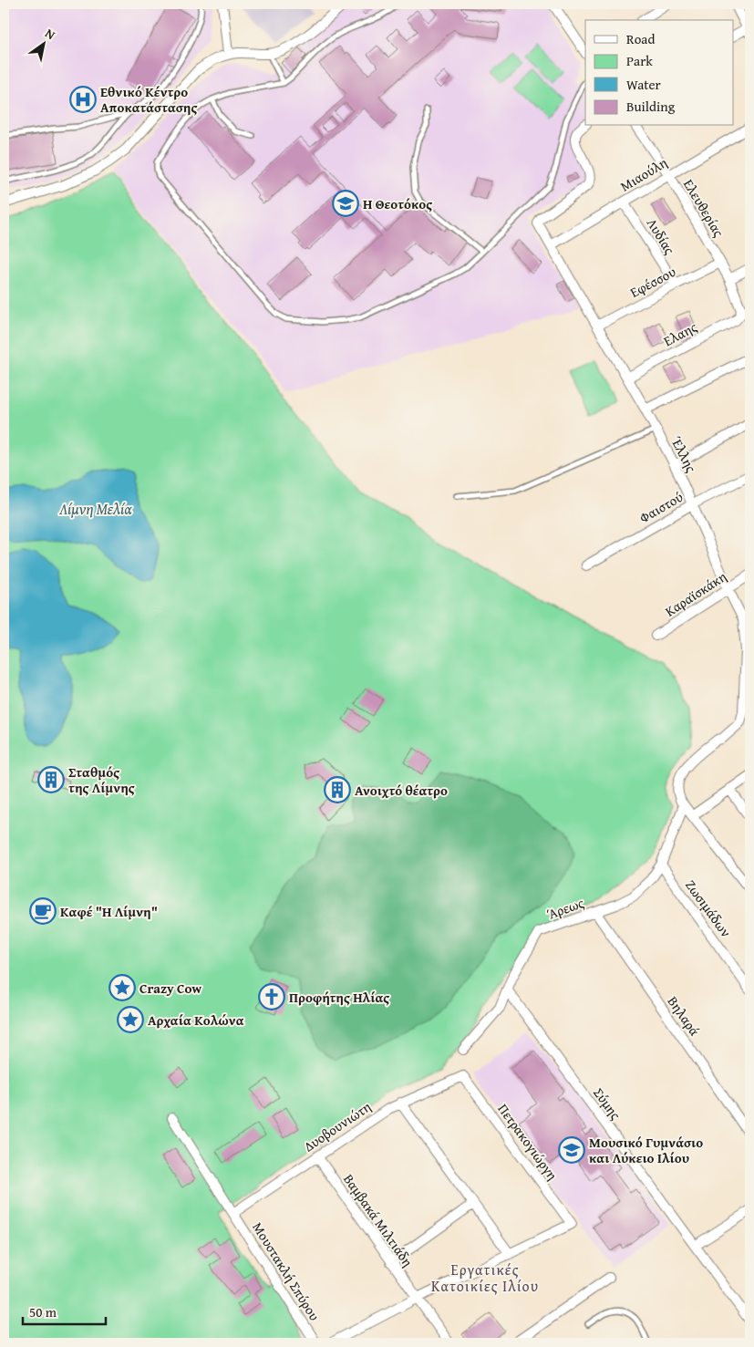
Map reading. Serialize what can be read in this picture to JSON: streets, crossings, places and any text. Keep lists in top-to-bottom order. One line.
{"streets":{"street":["Μιαούλη","Ελευθερίας","Λυδίας","Εφέσσου","Ελαης","Έλλης","Φαιστού","Καραϊσκάκη","Άρεως","Ζωσιμάδων","Βηλαρά","Σύμης","Δυοβουνιώτη","Πετρακογιώργη","Βαμβακά Μιλτιάδη","Μουστακλή Σπύρου"]},"crossings":[["Μιαούλη","Ελευθερίας"],["Μιαούλη","Λυδίας"],["Μιαούλη","Έλλης"],["Ελευθερίας","Εφέσσου"],["Ελευθερίας","Ελαης"],["Λυδίας","Εφέσσου"],["Εφέσσου","Έλλης"],["Ελαης","Έλλης"],["Έλλης","Φαιστού"],["Έλλης","Καραϊσκάκη"],["Άρεως","Ζωσιμάδων"],["Άρεως","Βηλαρά"],["Άρεως","Σύμης"],["Δυοβουνιώτη","Πετρακογιώργη"],["Δυοβουνιώτη","Βαμβακά Μιλτιάδη"],["Δυοβουνιώτη","Μουστακλή Σπύρου"]],"districts":["Εργατικές Κατοικίες Ιλίου"],"water":["Λίμνη Μελία"],"places":{"hospital":["Εθνικό Κέντρο Αποκατάστασης"],"school or university":["Η Θεοτόκος","Μουσικό Γυμνάσιο και Λύκειο Ιλίου"],"building":["Σταθμός της Λίμνης","Ανοιχτό θέατρο"],"cafe":["Καφέ \"Η Λίμνη\""],"place":["Crazy Cow","Αρχαία Κολώνα"],"church":["Προφήτης Ηλίας"]},"legend":["Road","Park","Water","Building"],"scale_bar":"50 m","north":"top right"}
